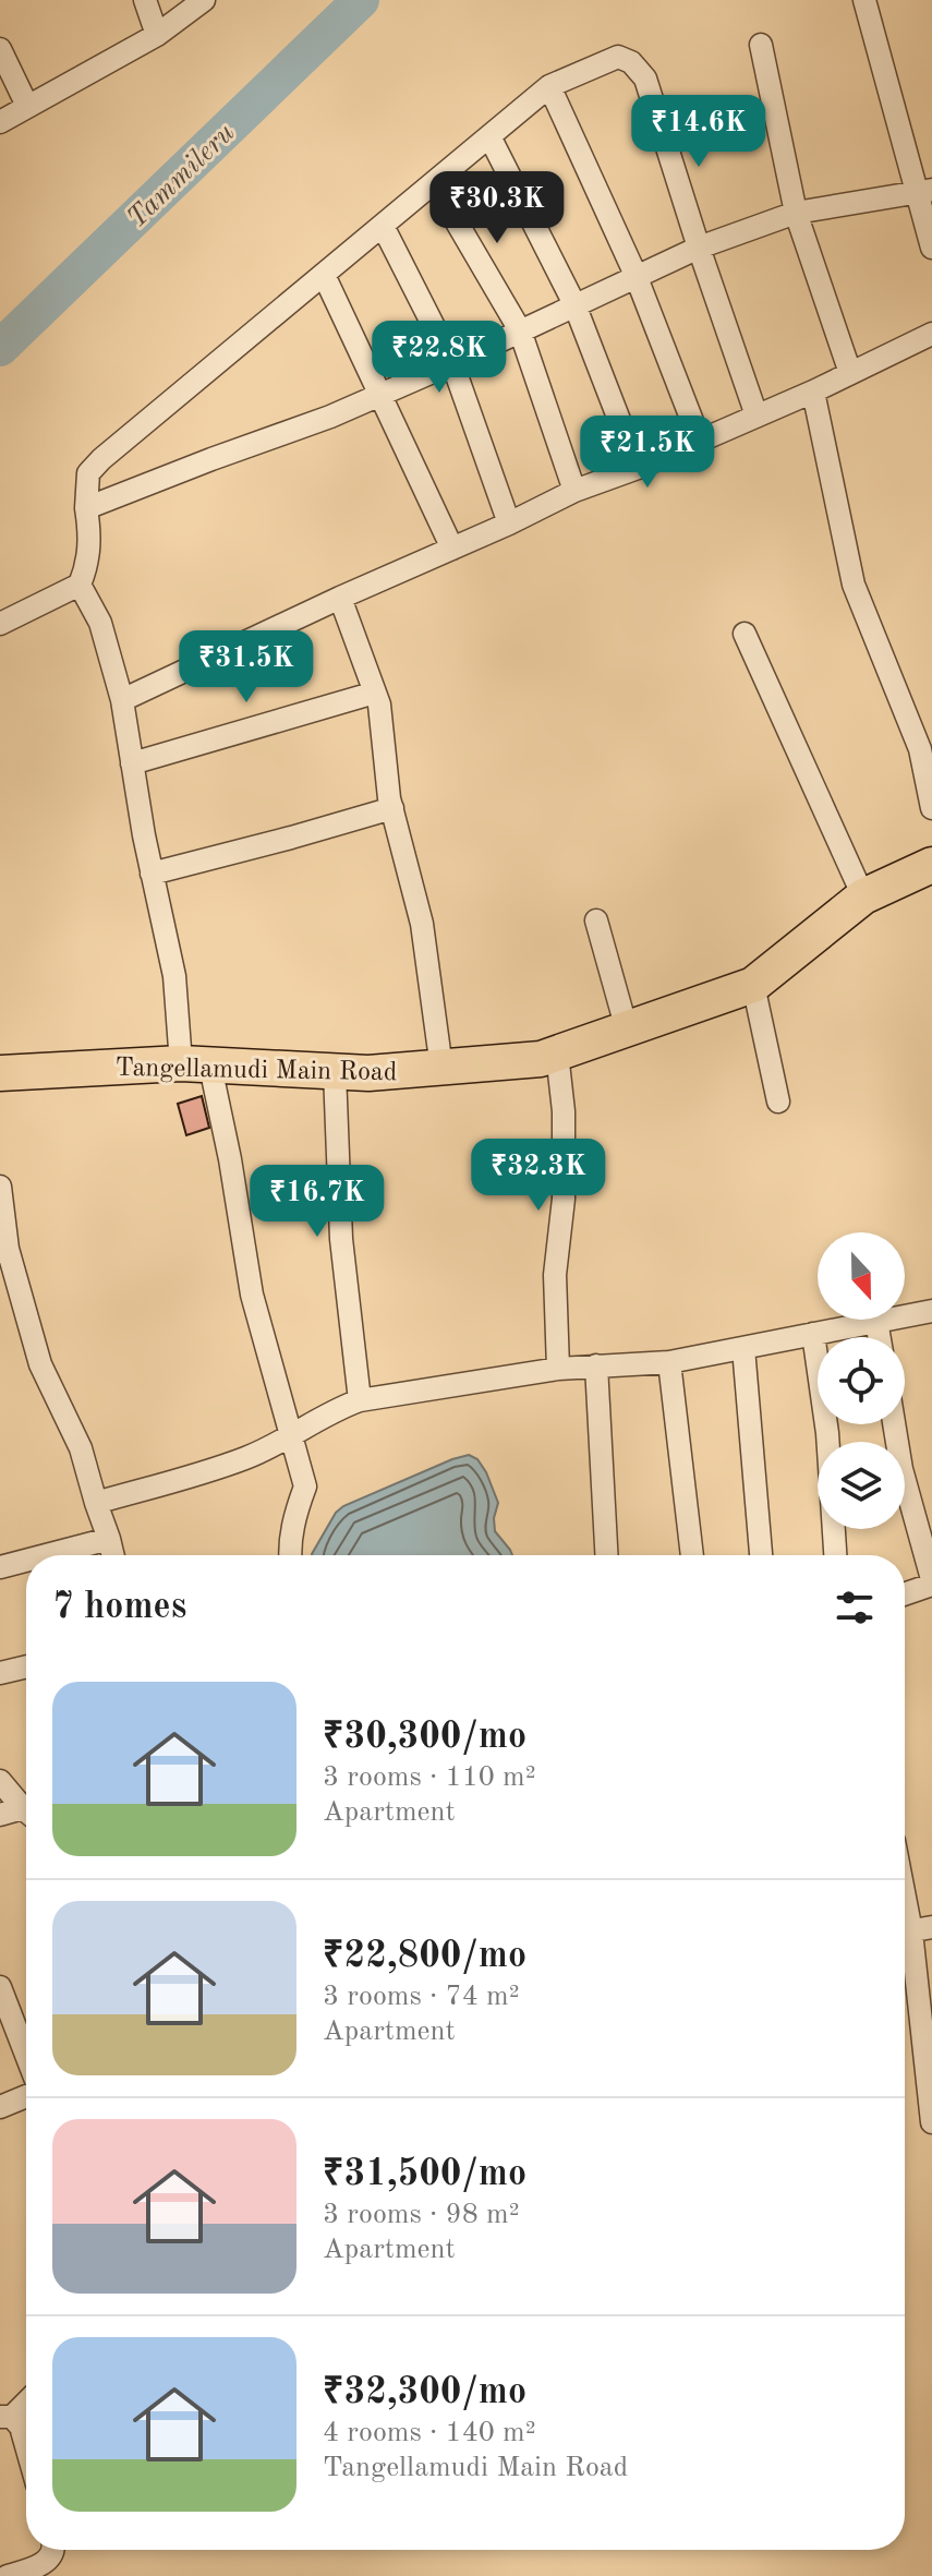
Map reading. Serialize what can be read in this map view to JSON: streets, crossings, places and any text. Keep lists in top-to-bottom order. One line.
{"streets":{"main road":["Tangellamudi Main Road"]},"water":["Tammileru"],"north":"bottom","page":{"price":["₹14.6K","₹30.3K","₹22.8K","₹21.5K","₹31.5K","₹32.3K","₹16.7K"],"heading":"7 homes","list":[{"name":"₹30,300/mo","note":"3 rooms · 110 m² · Apartment"},{"name":"₹22,800/mo","note":"3 rooms · 74 m² · Apartment"},{"name":"₹31,500/mo","note":"3 rooms · 98 m² · Apartment"},{"name":"₹32,300/mo","note":"4 rooms · 140 m² · Tangellamudi Main Road"}]}}
